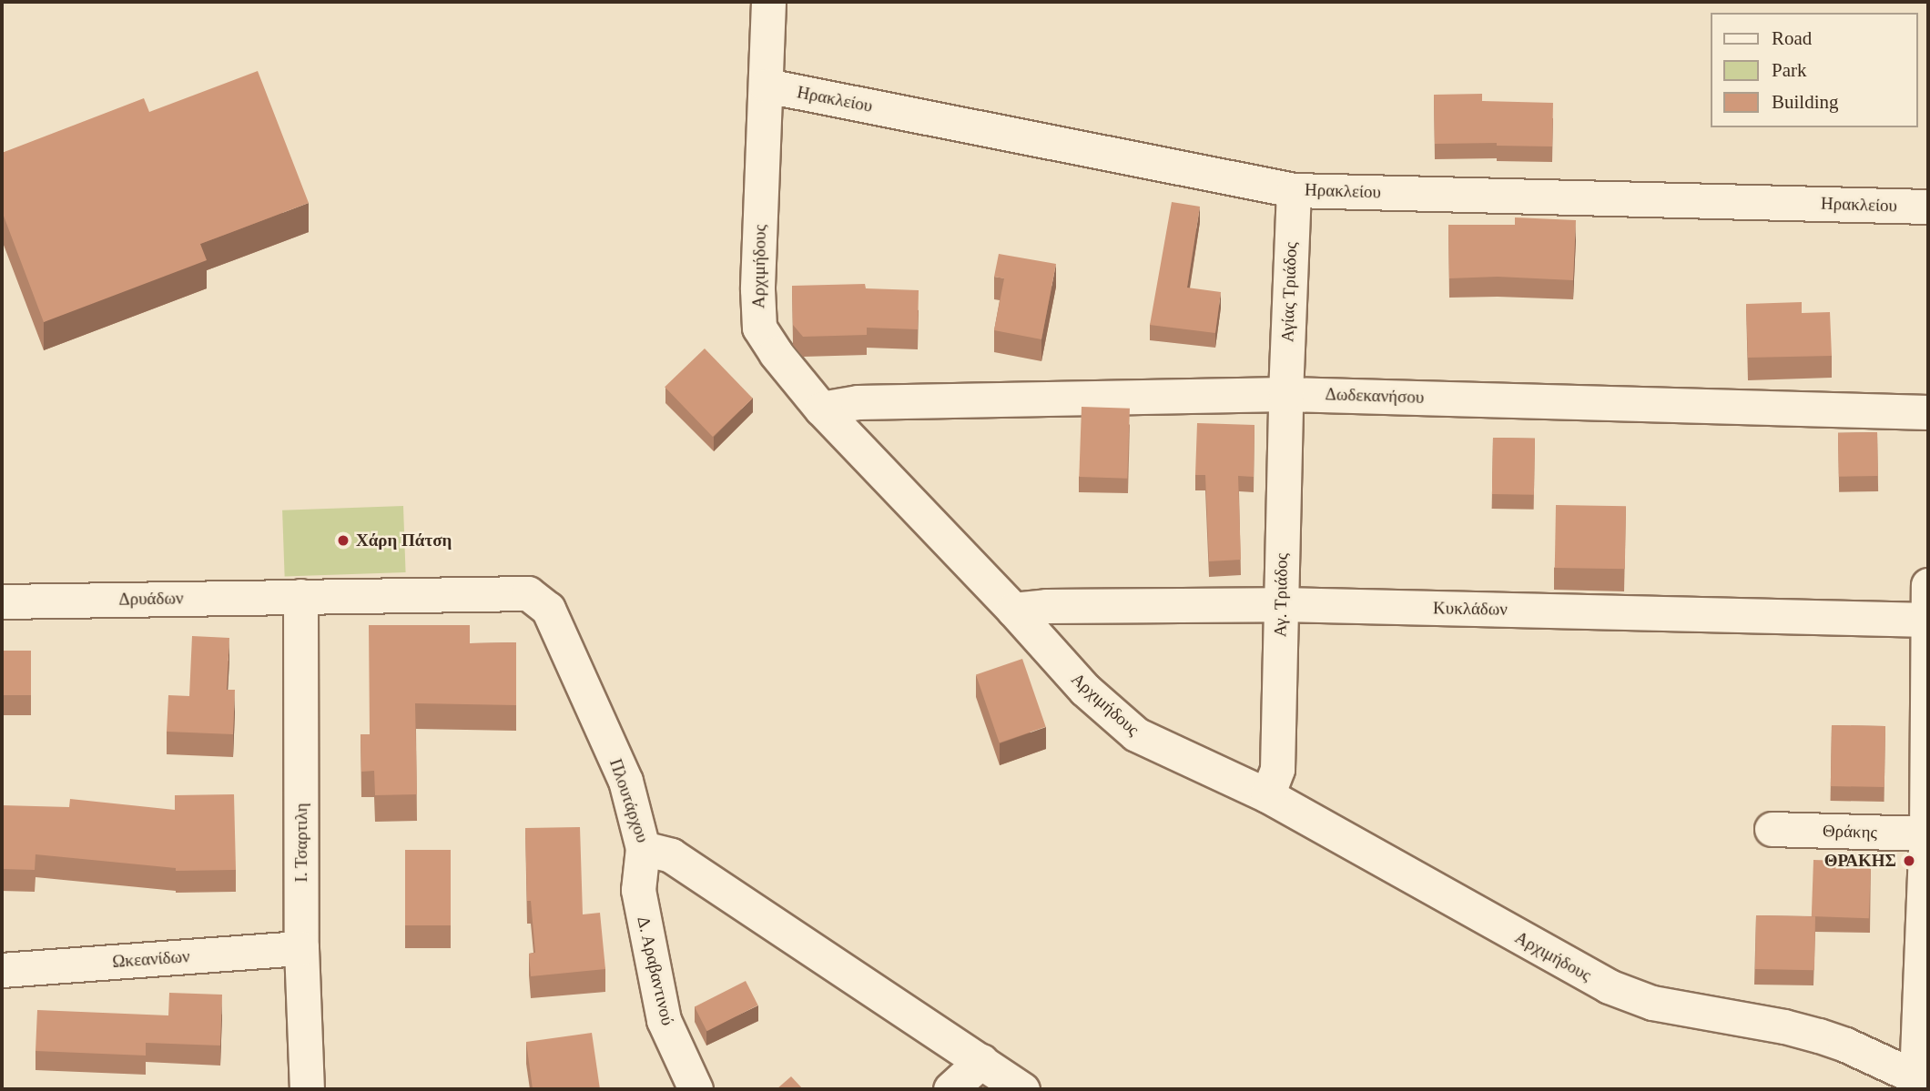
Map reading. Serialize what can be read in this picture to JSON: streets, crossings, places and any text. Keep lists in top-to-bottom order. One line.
{"streets":{"street":["Ηρακλείου","Αρχιμήδους","Αγίας Τριάδος","Δωδεκανήσου","Αγ. Τριάδος","Δρυάδων","Κυκλάδων","Πλουτάρχου","Θράκης","Ι. Τσαρτιλη","Ωκεανίδων","Δ. Αραβαντινού"]},"crossings":[["Ηρακλείου","Αρχιμήδους"],["Ηρακλείου","Αγίας Τριάδος"],["Αρχιμήδους","Δωδεκανήσου"],["Αρχιμήδους","Αγ. Τριάδος"],["Αρχιμήδους","Κυκλάδων"],["Αγίας Τριάδος","Δωδεκανήσου"],["Αγίας Τριάδος","Αγ. Τριάδος"],["Δωδεκανήσου","Αγ. Τριάδος"],["Αγ. Τριάδος","Κυκλάδων"],["Δρυάδων","Πλουτάρχου"],["Δρυάδων","Ι. Τσαρτιλη"],["Πλουτάρχου","Ι. Τσαρτιλη"],["Πλουτάρχου","Δ. Αραβαντινού"],["Ι. Τσαρτιλη","Ωκεανίδων"]],"places":["Χάρη Πάτση","ΘΡΑΚΗΣ"],"legend":["Road","Park","Building"]}
